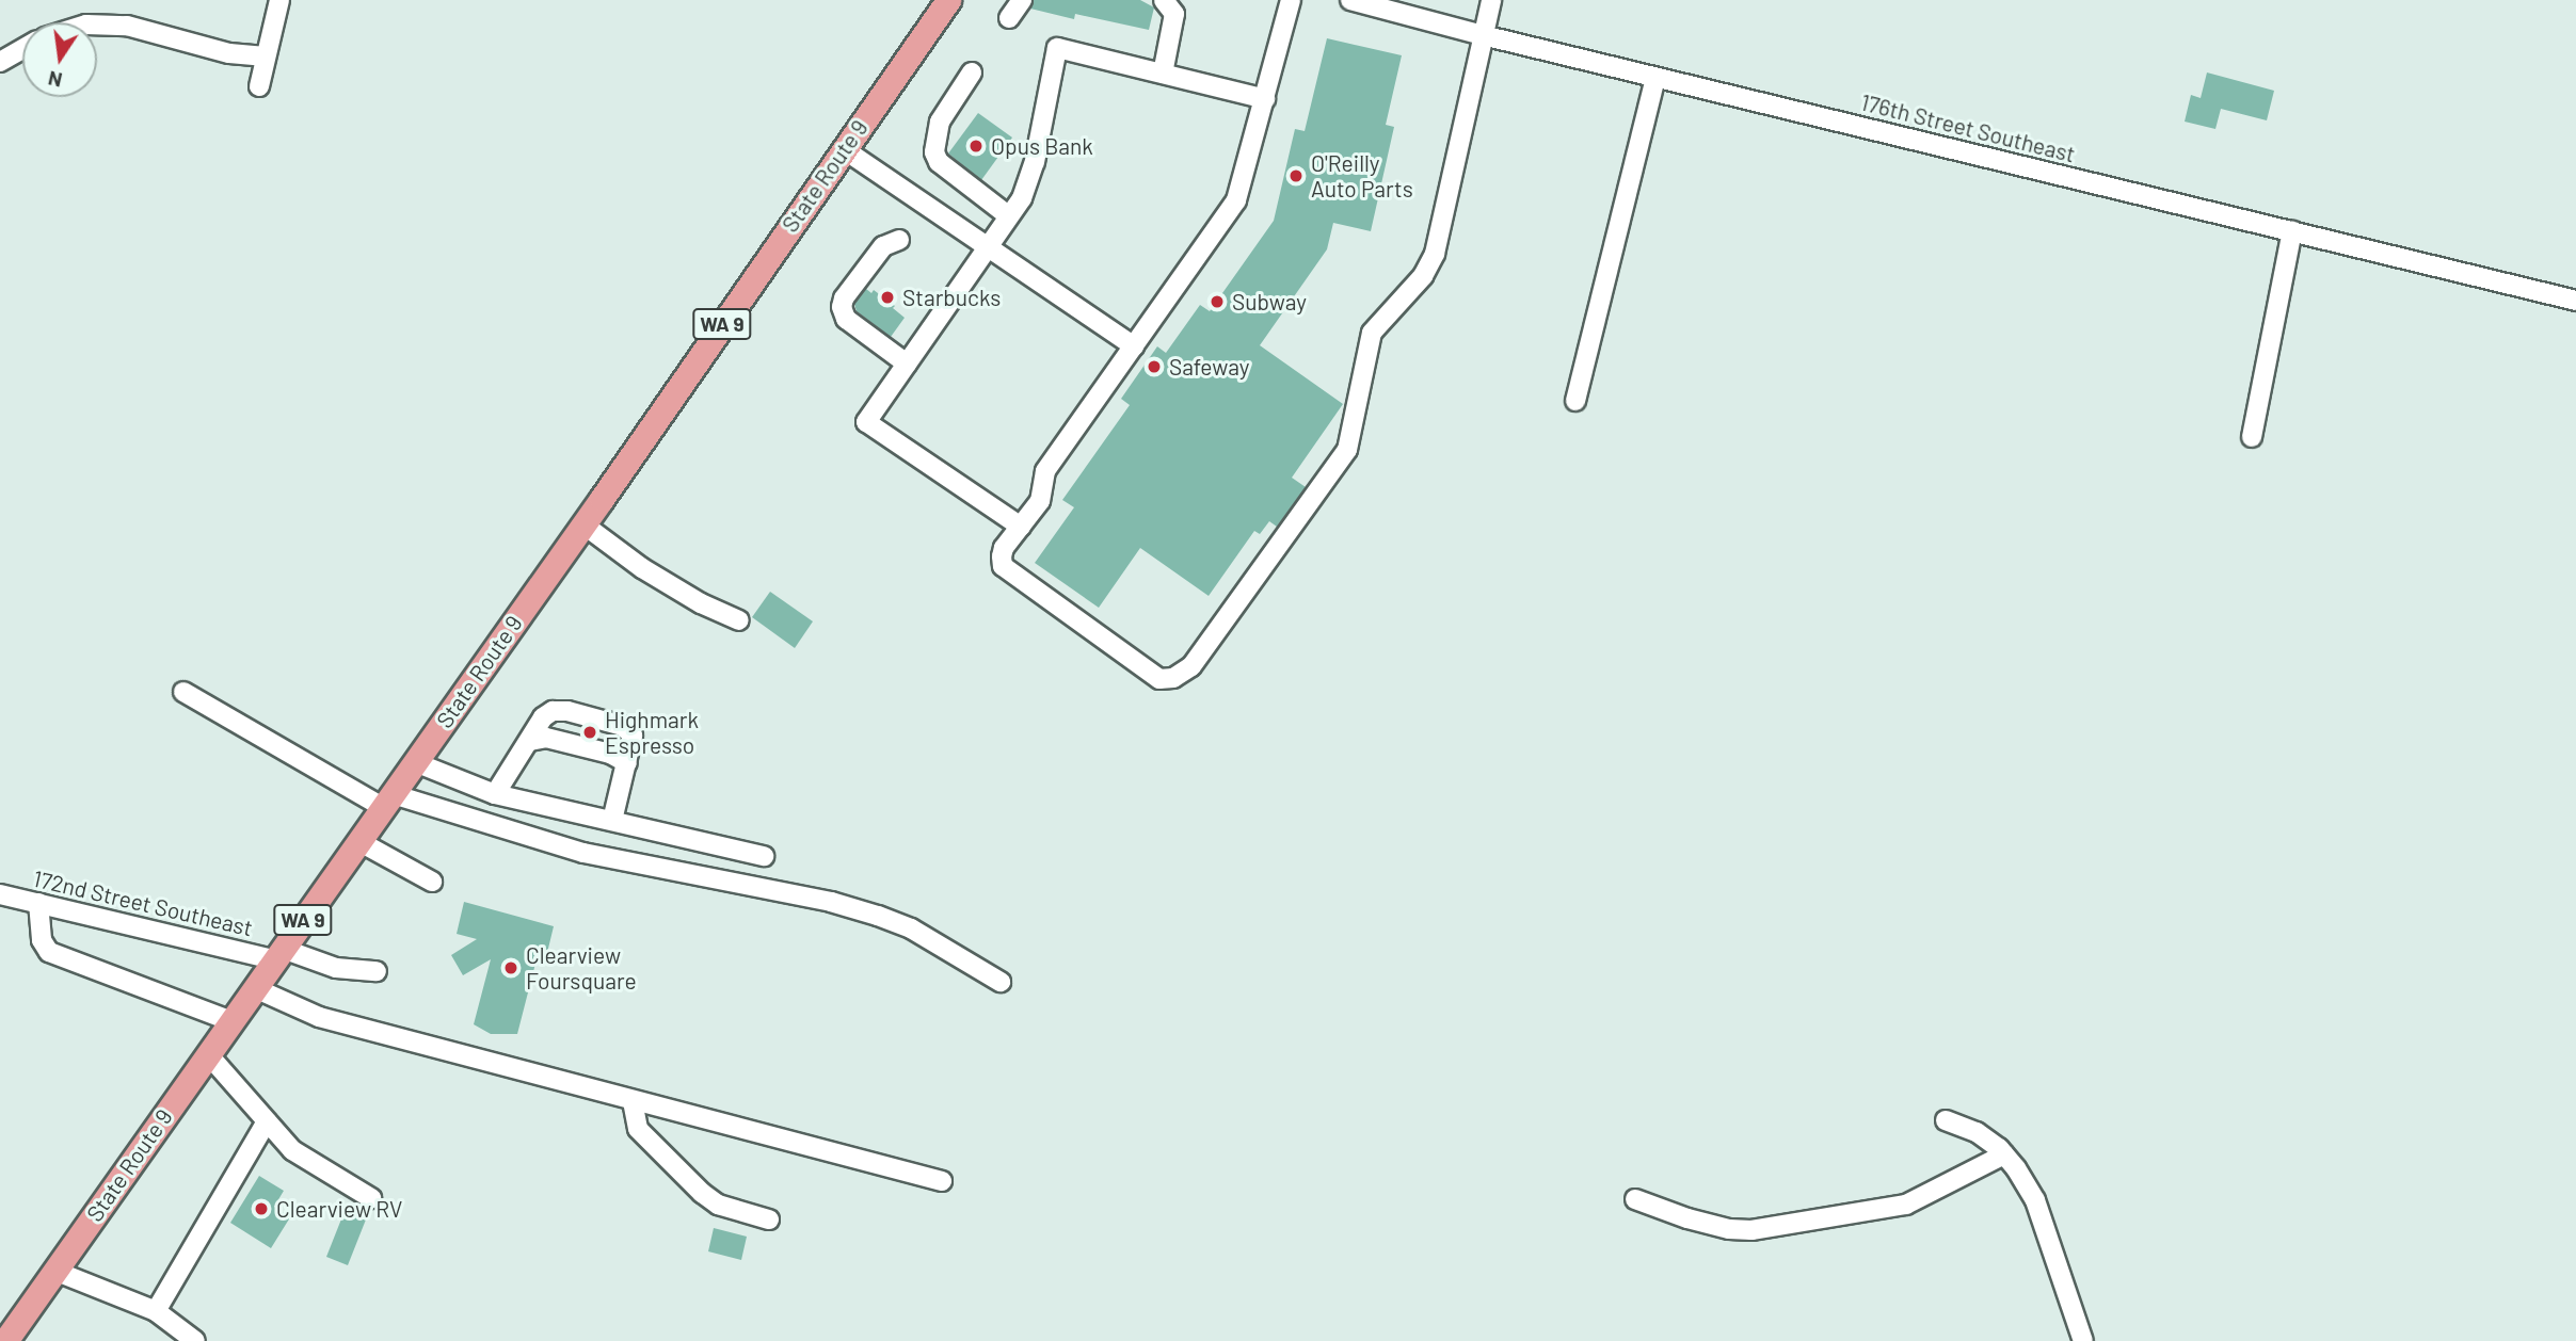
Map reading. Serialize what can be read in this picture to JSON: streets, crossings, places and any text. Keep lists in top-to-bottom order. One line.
{"streets":{"main road":["State Route 9","WA 9"],"street":["176th Street Southeast","172nd Street Southeast"]},"crossings":[["State Route 9","172nd Street Southeast"]],"places":["Opus Bank","O'Reilly Auto Parts","Starbucks","Subway","Safeway","Highmark Espresso","Clearview Foursquare","Clearview RV"],"north":"bottom"}
